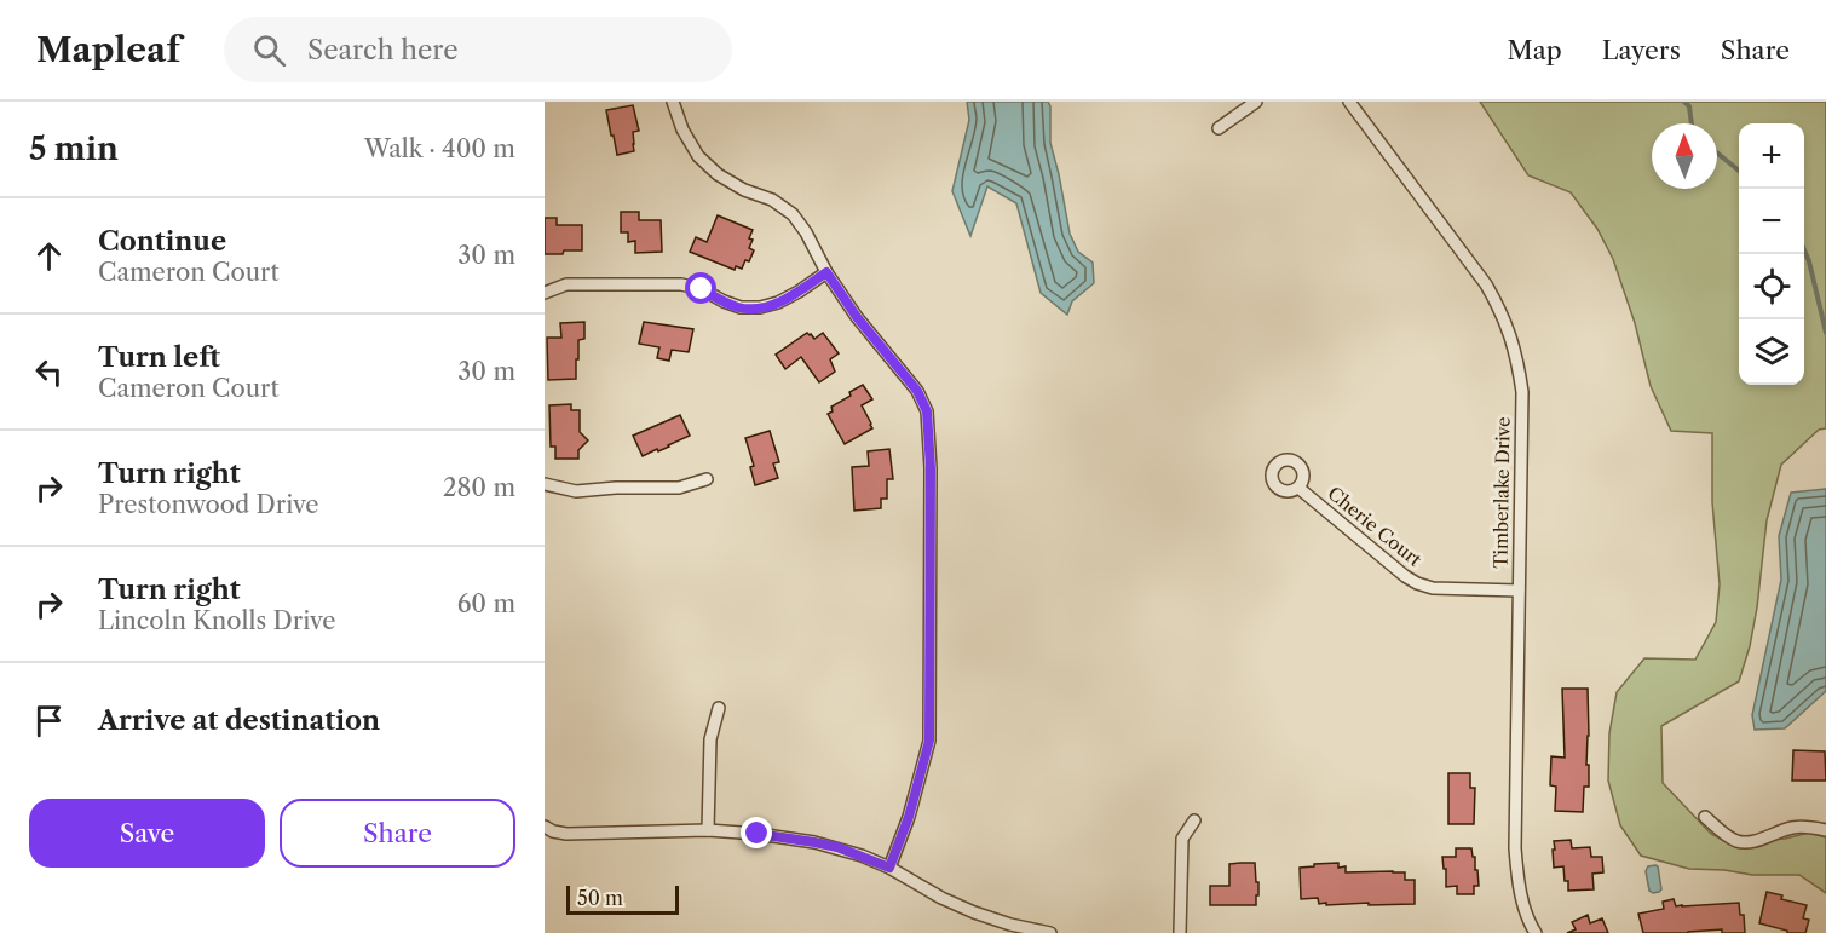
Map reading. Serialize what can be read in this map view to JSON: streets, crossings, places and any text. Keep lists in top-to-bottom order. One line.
{"streets":{"street":["Timberlake Drive","Cherie Court"]},"crossings":[["Timberlake Drive","Cherie Court"]],"scale_bar":"50 m","north":"top","page":{"header":"Mapleaf","search":"Search here","nav":["Map","Layers","Share"],"heading":["5 min","Walk · 400 m"],"map_buttons":["+","−"],"list":[["Continue","Cameron Court","30 m"],["Turn left","Cameron Court","30 m"],["Turn right","Prestonwood Drive","280 m"],["Turn right","Lincoln Knolls Drive","60 m"],"Arrive at destination"],"buttons":["Save","Share"],"scale":"50 m"}}
